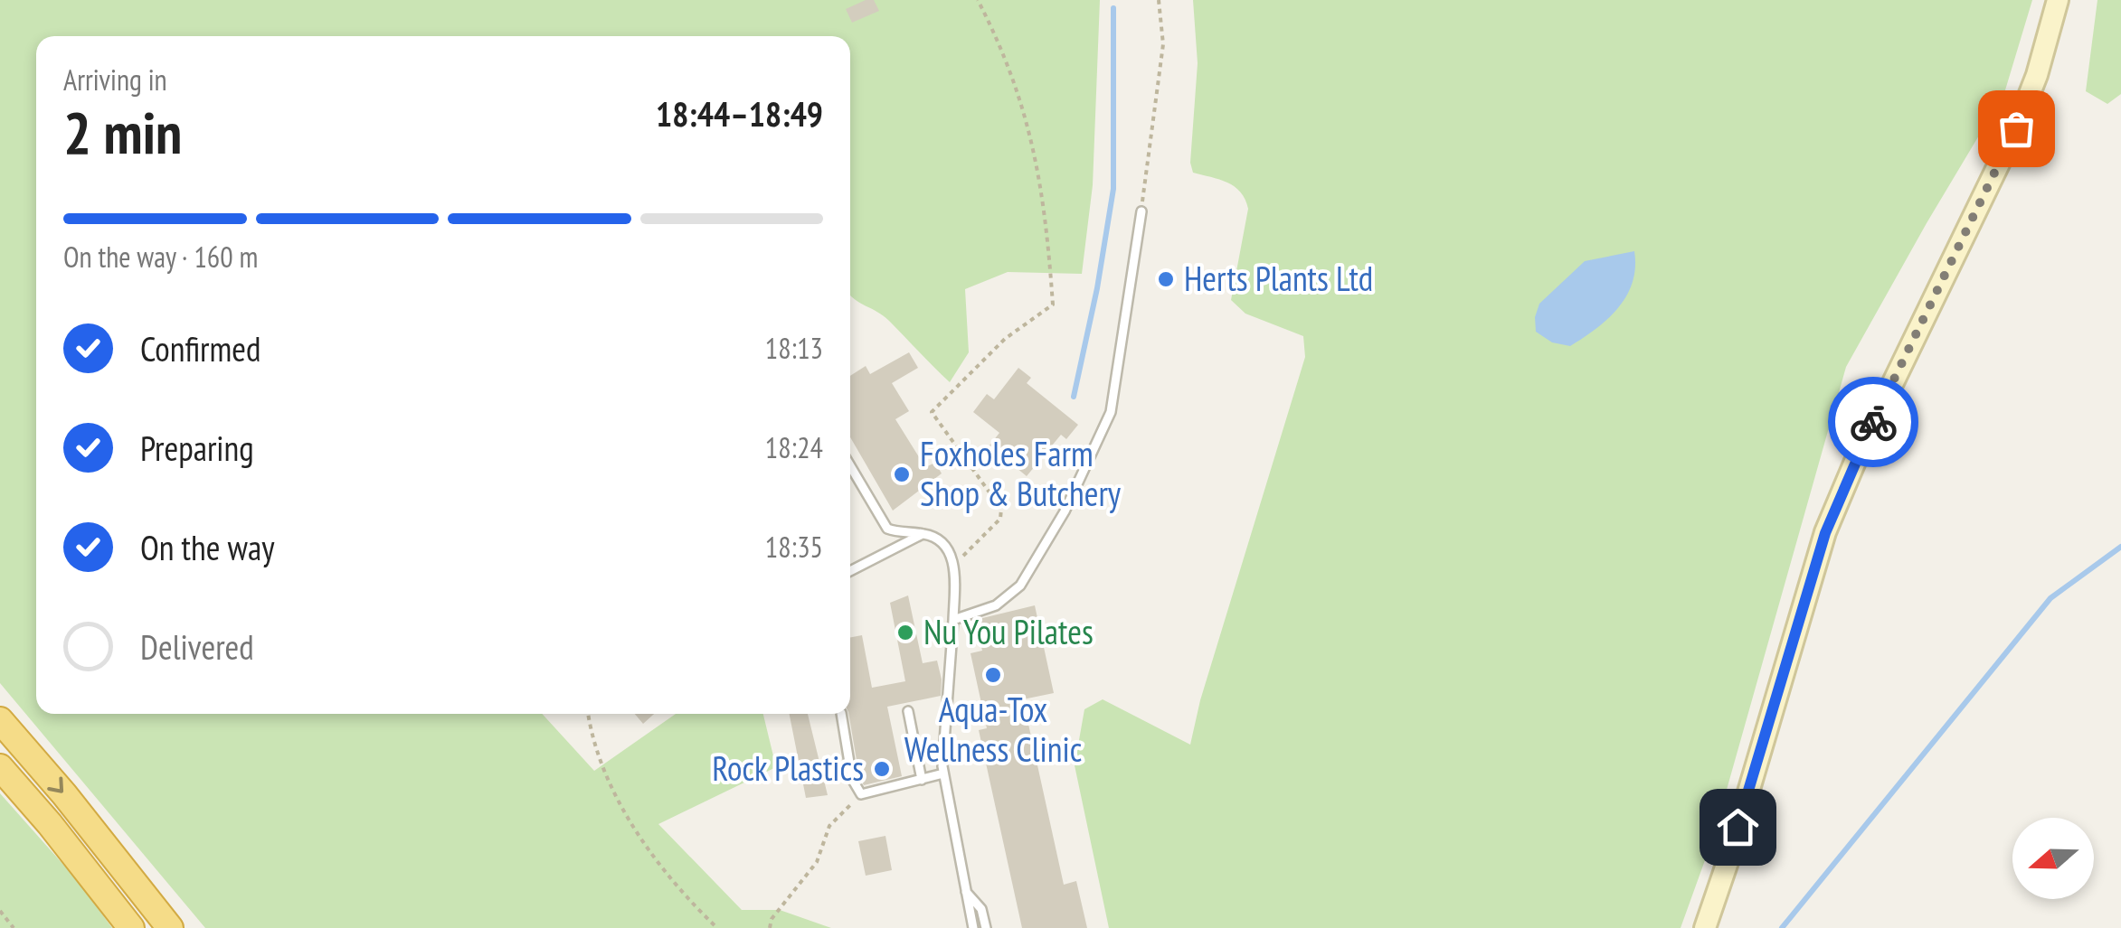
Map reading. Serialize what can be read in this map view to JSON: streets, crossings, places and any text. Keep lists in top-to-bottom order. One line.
{"places":["Herts Plants Ltd","Foxholes Farm Shop & Butchery","Nu You Pilates","Aqua-Tox Wellness Clinic","Rock Plastics"],"north":"left","page":{"heading":["2 min","Arriving in","18:44–18:49"],"bar":"On the way · 160 m","list":[["Confirmed","18:13"],["Preparing","18:24"],["On the way","18:35"],"Delivered"]}}
